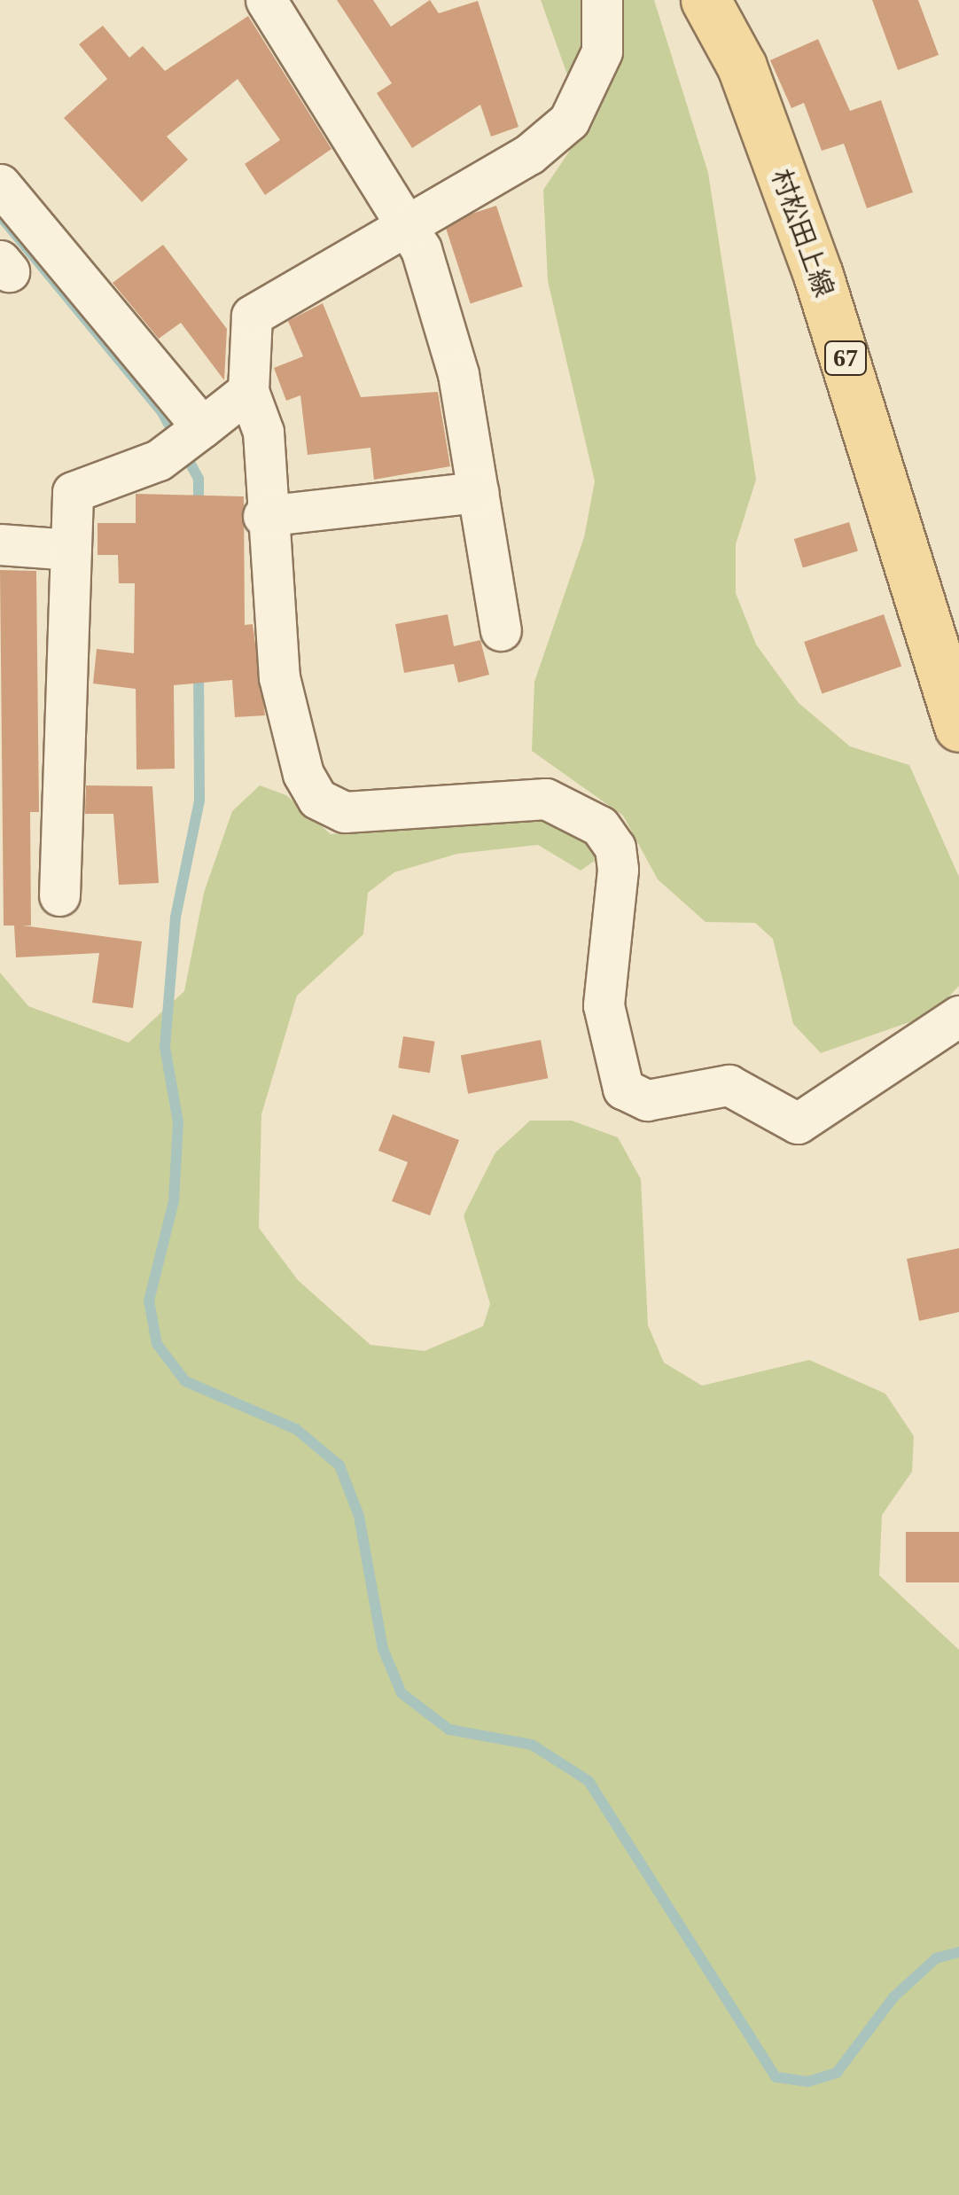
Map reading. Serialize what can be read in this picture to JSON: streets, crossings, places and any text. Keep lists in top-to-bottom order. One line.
{"streets":{"main road":["村松田上線","67"]}}
